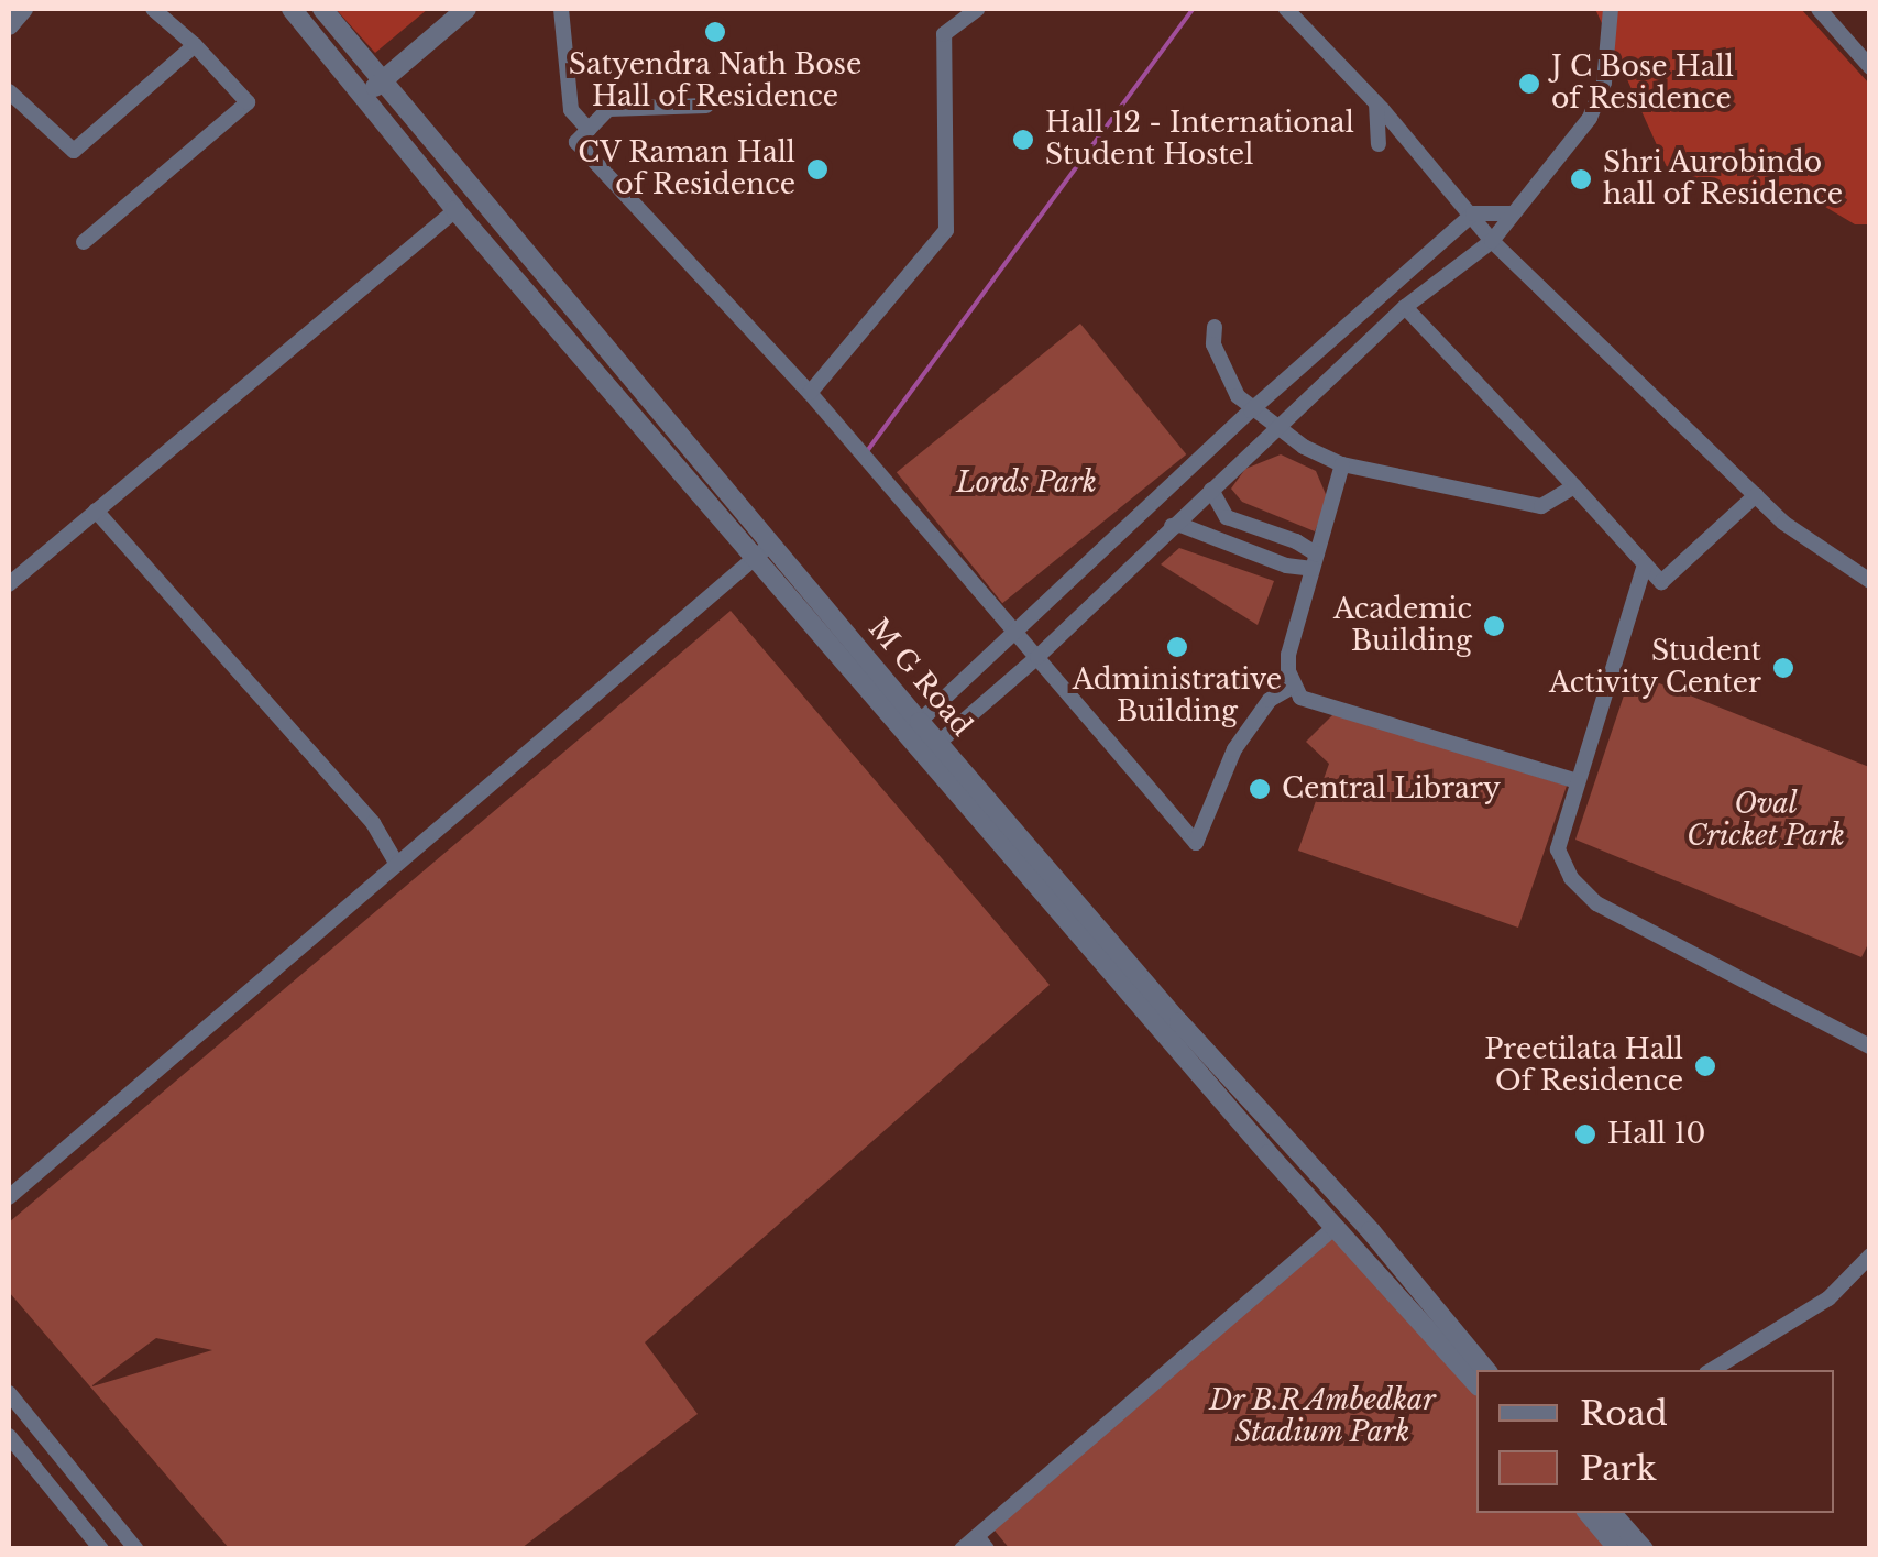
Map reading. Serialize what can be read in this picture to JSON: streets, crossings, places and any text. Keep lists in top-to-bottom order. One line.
{"streets":{"street":["M G Road"]},"parks":["Lords Park","Oval Cricket Park","Dr B.R Ambedkar Stadium Park"],"places":["Satyendra Nath Bose Hall of Residence","J C Bose Hall of Residence","Hall 12 - International Student Hostel","CV Raman Hall of Residence","Shri Aurobindo hall of Residence","Academic Building","Administrative Building","Student Activity Center","Central Library","Preetilata Hall Of Residence","Hall 10"],"legend":["Road","Park"]}
